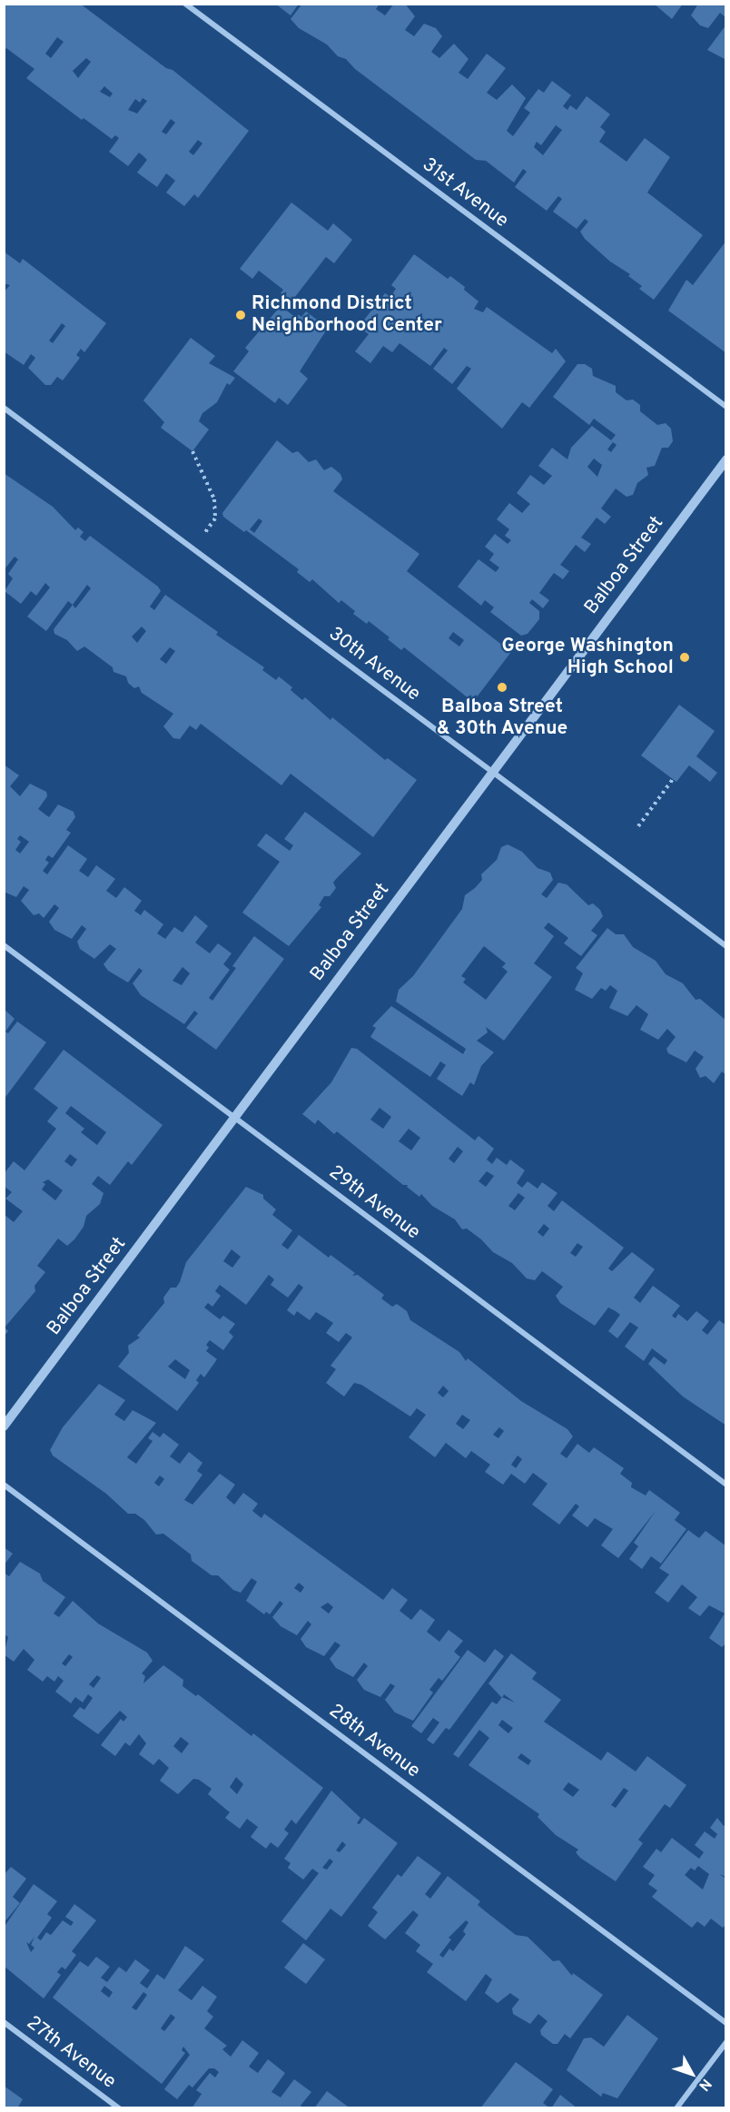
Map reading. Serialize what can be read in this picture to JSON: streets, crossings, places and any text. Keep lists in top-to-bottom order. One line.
{"streets":{"street":["31st Avenue","Balboa Street","30th Avenue","29th Avenue","28th Avenue","27th Avenue"]},"crossings":[["Balboa Street","30th Avenue"],["Balboa Street","29th Avenue"]],"places":["Richmond District Neighborhood Center","George Washington High School","Balboa Street & 30th Avenue"],"north":"bottom right"}
